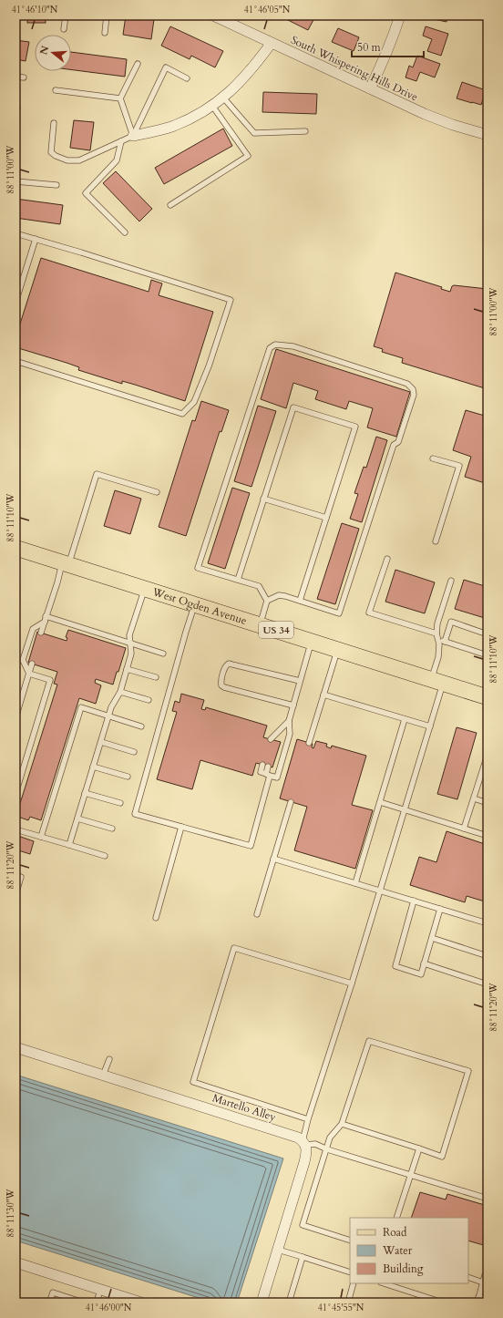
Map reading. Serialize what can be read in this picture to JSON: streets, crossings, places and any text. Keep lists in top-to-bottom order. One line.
{"streets":{"main road":["West Ogden Avenue","US 34"],"street":["South Whispering Hills Drive","Martello Alley"]},"legend":["Road","Water","Building"],"scale_bar":"50 m","north":"left","coordinates":["41°46'10\"N","41°46'05\"N","88°11'00\"W","88°11'10\"W","88°11'20\"W","88°11'30\"W","41°46'00\"N","41°45'55\"N"]}
